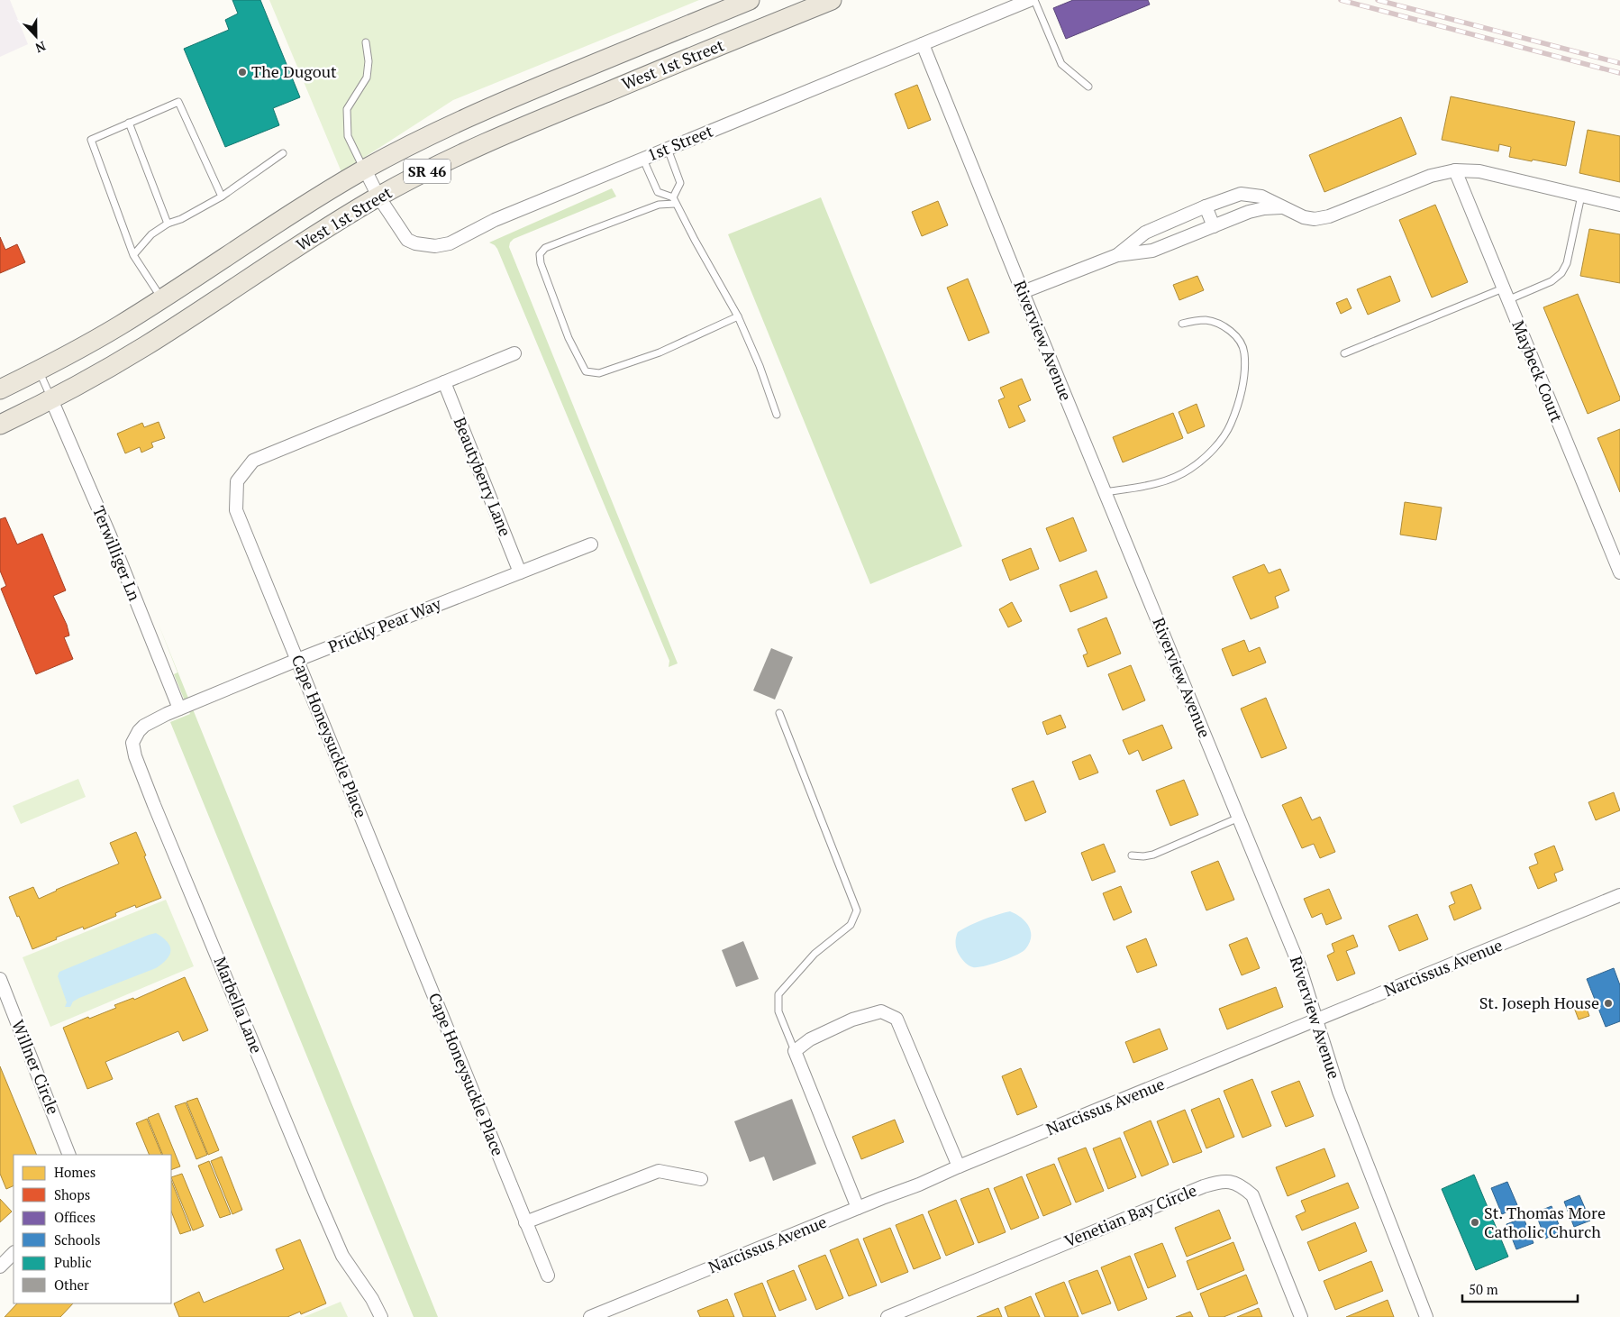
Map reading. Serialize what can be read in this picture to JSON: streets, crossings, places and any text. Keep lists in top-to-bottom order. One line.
{"streets":{"main road":["West 1st Street","SR 46"],"street":["1st Street","Riverview Avenue","Maybeck Court","Beautyberry Lane","Terwilliger Ln","Prickly Pear Way","Cape Honeysuckle Place","Narcissus Avenue","Marbella Lane","Willner Circle","Venetian Bay Circle"]},"crossings":[["West 1st Street","1st Street"],["West 1st Street","Terwilliger Ln"],["1st Street","Riverview Avenue"],["Riverview Avenue","Narcissus Avenue"],["Beautyberry Lane","Prickly Pear Way"],["Beautyberry Lane","Cape Honeysuckle Place"],["Terwilliger Ln","Prickly Pear Way"],["Terwilliger Ln","Marbella Lane"],["Prickly Pear Way","Cape Honeysuckle Place"],["Prickly Pear Way","Marbella Lane"]],"places":["The Dugout","St. Joseph House","St. Thomas More Catholic Church"],"legend":["Homes","Shops","Offices","Schools","Public","Other"],"scale_bar":"50 m","north":"bottom"}
